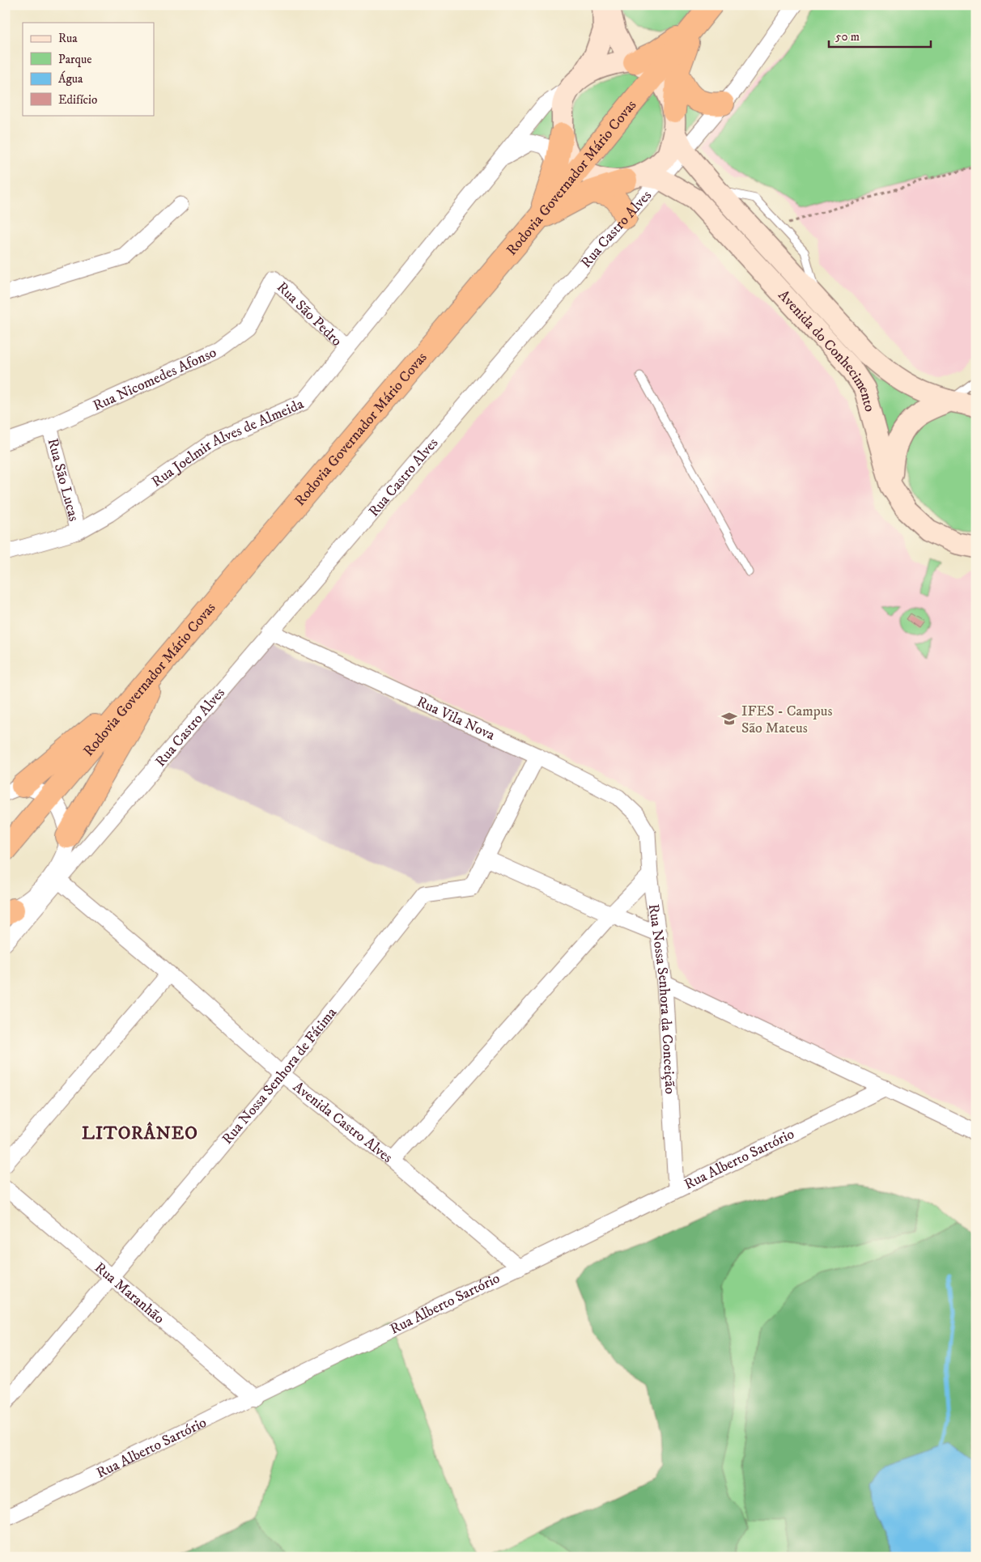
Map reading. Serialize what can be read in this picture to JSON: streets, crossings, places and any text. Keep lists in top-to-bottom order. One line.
{"streets":{"highway":["Rodovia Governador Mário Covas"],"main road":["Avenida do Conhecimento"],"street":["Rua Castro Alves","Rua São Pedro","Rua Nicomedes Afonso","Rua Joelmir Alves de Almeida","Rua São Lucas","Rua Vila Nova","Rua Nossa Senhora da Conceição","Rua Nossa Senhora de Fátima","Avenida Castro Alves","Rua Alberto Sartório","Rua Maranhão"]},"crossings":[["Rua Castro Alves","Avenida do Conhecimento"],["Rua Castro Alves","Rua Vila Nova"],["Rua Castro Alves","Avenida Castro Alves"],["Rua São Pedro","Rua Nicomedes Afonso"],["Rua São Pedro","Rua Joelmir Alves de Almeida"],["Rua Nicomedes Afonso","Rua São Lucas"],["Rua Joelmir Alves de Almeida","Rua São Lucas"],["Rua Vila Nova","Rua Nossa Senhora da Conceição"],["Rua Vila Nova","Rua Nossa Senhora de Fátima"],["Rua Nossa Senhora da Conceição","Rua Alberto Sartório"],["Rua Nossa Senhora de Fátima","Avenida Castro Alves"],["Rua Nossa Senhora de Fátima","Rua Maranhão"],["Avenida Castro Alves","Rua Alberto Sartório"],["Rua Alberto Sartório","Rua Maranhão"]],"districts":["LITORÂNEO"],"places":{"school or university":["IFES - Campus São Mateus"]},"legend":["Rua","Parque","Água","Edifício"],"scale_bar":"50 m"}
